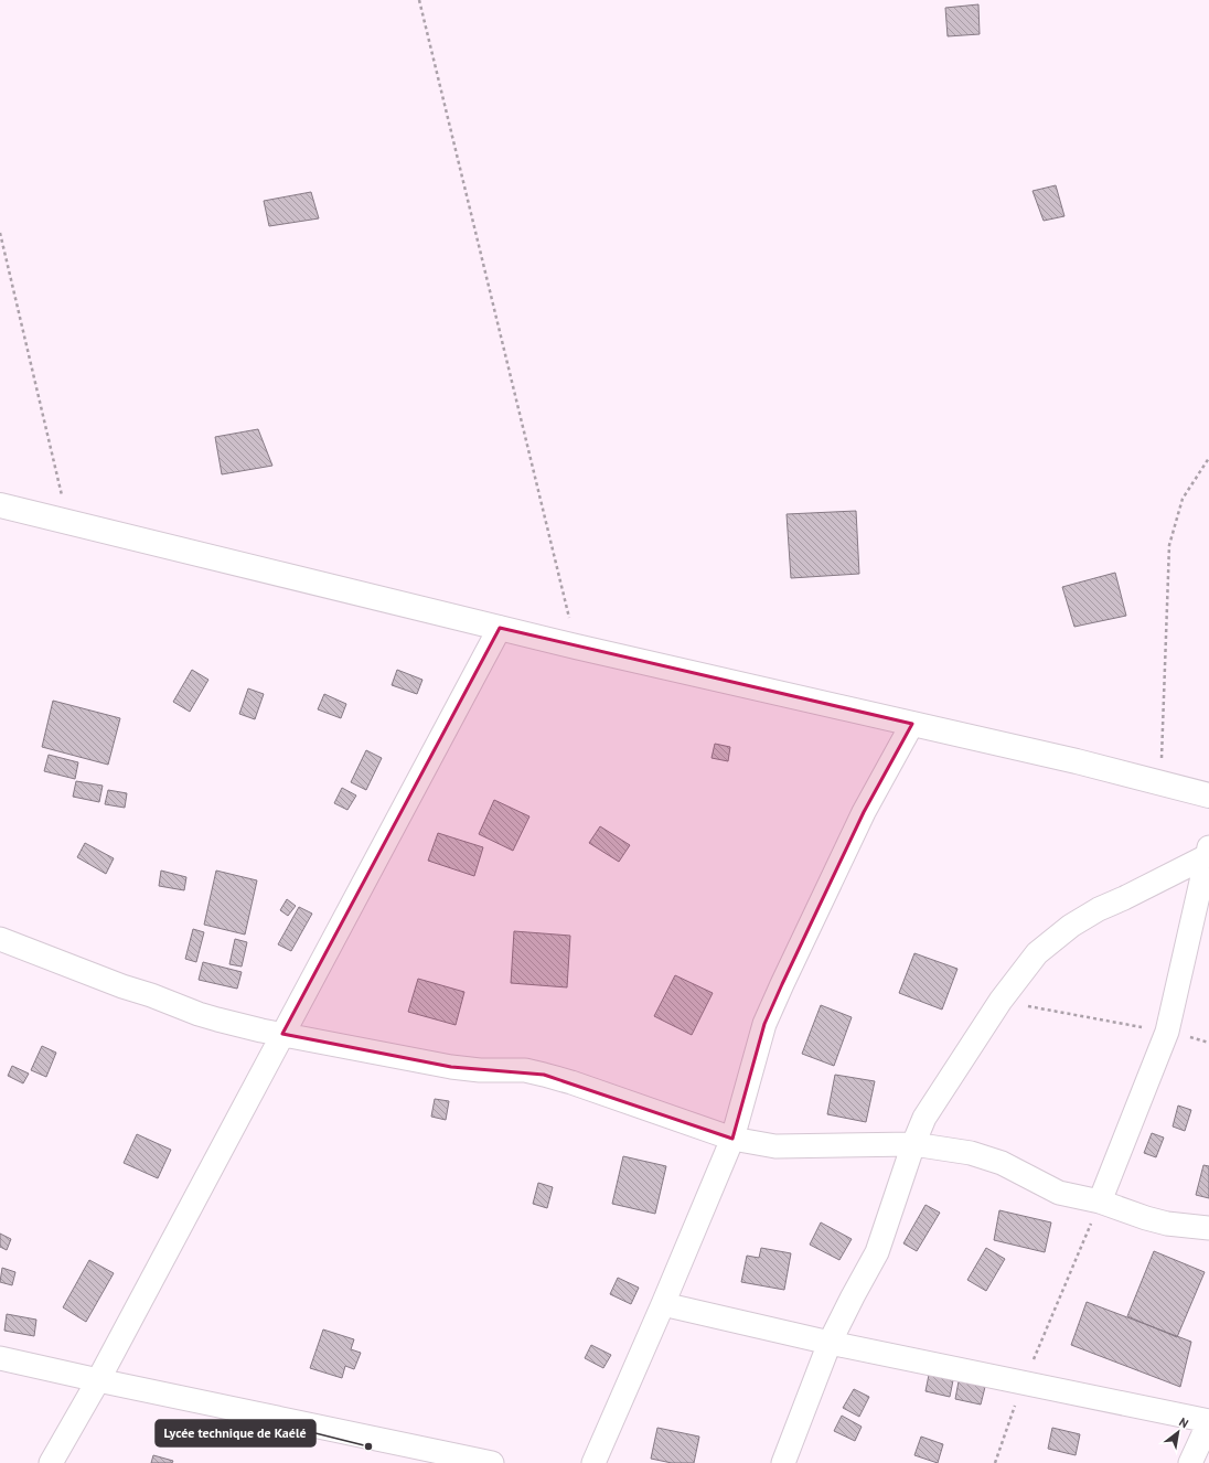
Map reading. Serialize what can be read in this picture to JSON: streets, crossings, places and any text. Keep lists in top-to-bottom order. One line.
{"places":["Lycée technique de Kaélé"],"north":"top right"}
